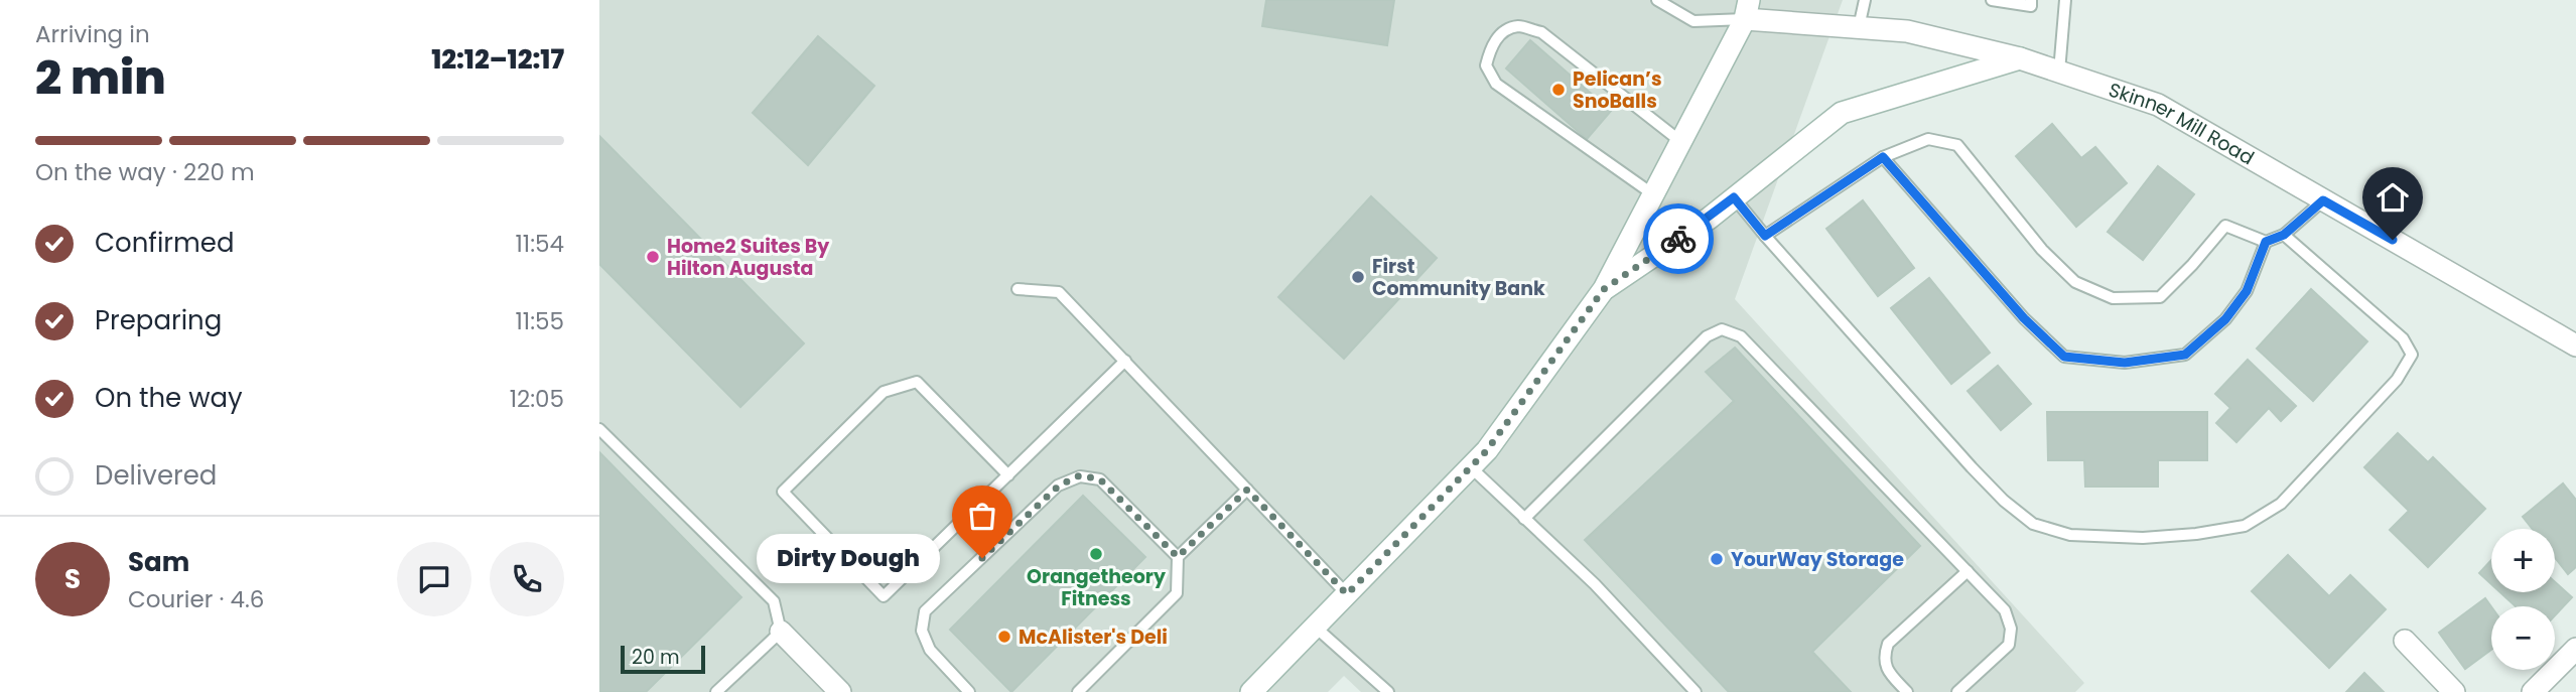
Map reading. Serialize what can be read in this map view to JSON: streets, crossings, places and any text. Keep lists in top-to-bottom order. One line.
{"streets":{"main road":["Skinner Mill Road"]},"places":["Pelican’s SnoBalls","Home2 Suites By Hilton Augusta","First Community Bank","Orangetheory Fitness","Dirty Dough","YourWay Storage","McAlister's Deli"],"scale_bar":"20 m","page":{"heading":["2 min","Arriving in","12:12–12:17"],"panel":["Sam","Courier · 4.6"],"bar":"On the way · 220 m","list":[["Confirmed","11:54"],["Preparing","11:55"],["On the way","12:05"],"Delivered"],"map_buttons":["+","−"],"bubble":"Dirty Dough","round":"S","scale":"20 m"}}
